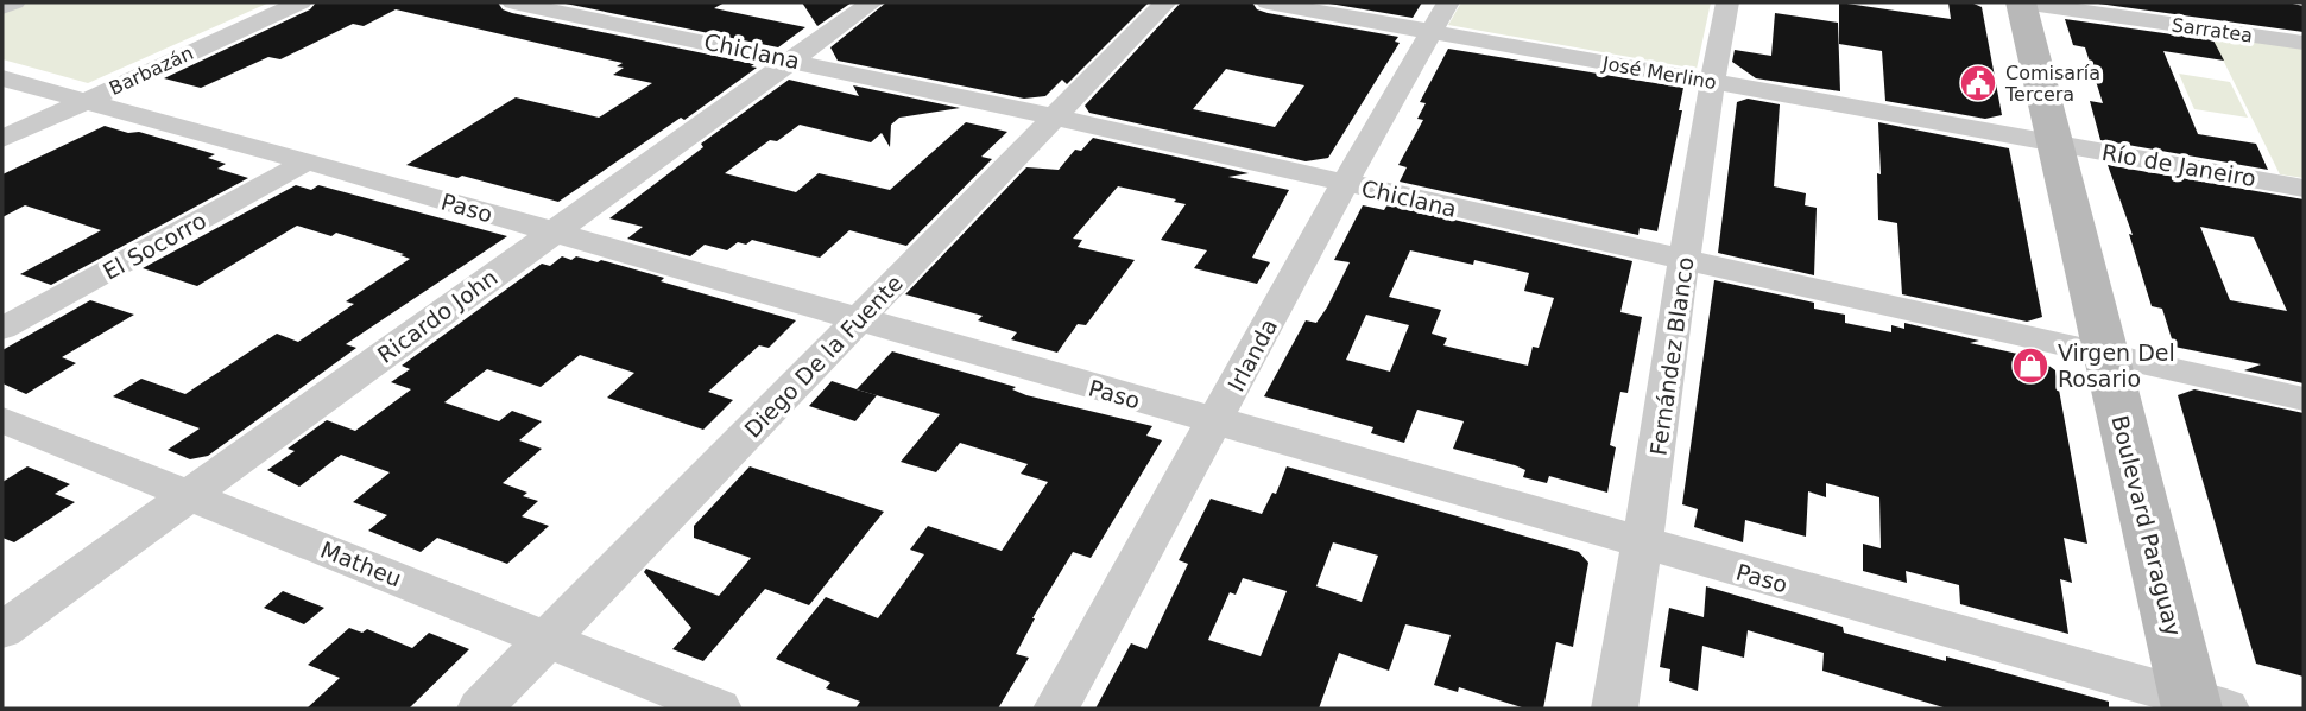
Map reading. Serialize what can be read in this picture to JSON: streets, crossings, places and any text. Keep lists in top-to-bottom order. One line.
{"streets":{"main road":["Boulevard Paraguay"],"street":["Sarratea","Chiclana","Barbazán","José Merlino","Río de Janeiro","Paso","El Socorro","Ricardo John","Irlanda","Diego De la Fuente","Fernández Blanco","Matheu"]},"crossings":[["Sarratea","Boulevard Paraguay"],["Chiclana","Ricardo John"],["Chiclana","Irlanda"],["Chiclana","Diego De la Fuente"],["Chiclana","Fernández Blanco"],["Chiclana","Boulevard Paraguay"],["Barbazán","Paso"],["José Merlino","Río de Janeiro"],["José Merlino","Irlanda"],["José Merlino","Fernández Blanco"],["José Merlino","Boulevard Paraguay"],["Río de Janeiro","Boulevard Paraguay"],["Paso","El Socorro"],["Paso","Ricardo John"],["Paso","Irlanda"],["Paso","Diego De la Fuente"],["Paso","Fernández Blanco"],["Paso","Boulevard Paraguay"],["Ricardo John","Matheu"],["Diego De la Fuente","Matheu"]],"places":{"public building":["Comisaría Tercera"],"shop":["Virgen Del Rosario"]}}
